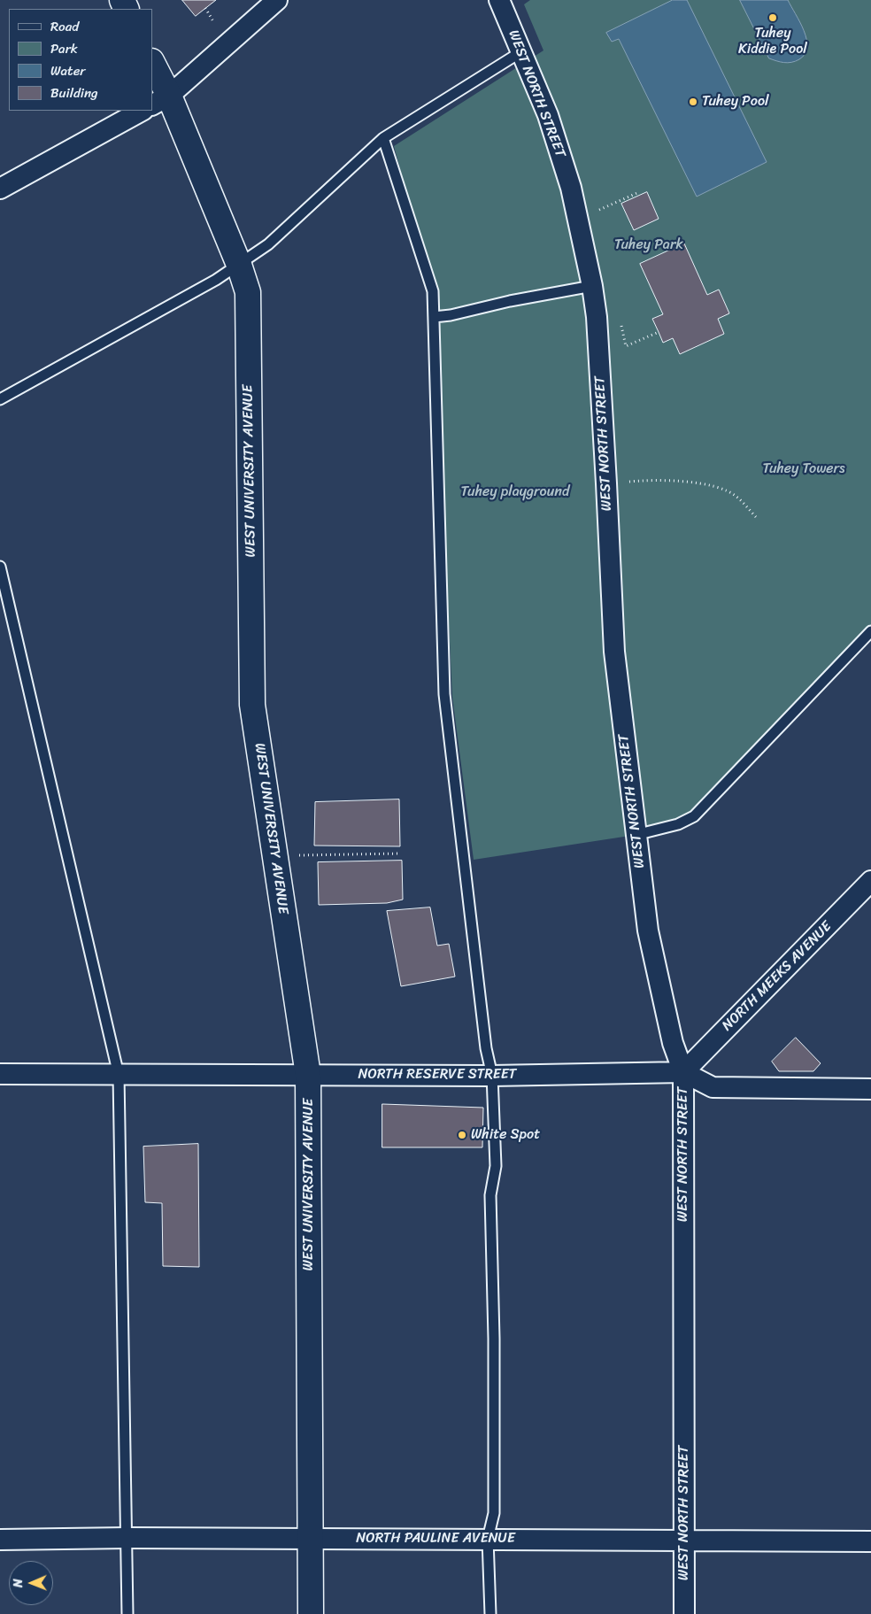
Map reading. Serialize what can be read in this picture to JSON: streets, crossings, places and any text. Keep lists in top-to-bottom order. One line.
{"streets":{"street":["WEST NORTH STREET","WEST UNIVERSITY AVENUE","NORTH MEEKS AVENUE","NORTH RESERVE STREET","NORTH PAULINE AVENUE"]},"crossings":[["WEST NORTH STREET","NORTH MEEKS AVENUE"],["WEST NORTH STREET","NORTH RESERVE STREET"],["WEST NORTH STREET","NORTH PAULINE AVENUE"],["WEST UNIVERSITY AVENUE","NORTH RESERVE STREET"],["WEST UNIVERSITY AVENUE","NORTH PAULINE AVENUE"],["NORTH MEEKS AVENUE","NORTH RESERVE STREET"]],"parks":["Tuhey Park","Tuhey Towers","Tuhey playground"],"places":["Tuhey Kiddie Pool","Tuhey Pool","White Spot"],"legend":["Road","Park","Water","Building"],"north":"left"}
